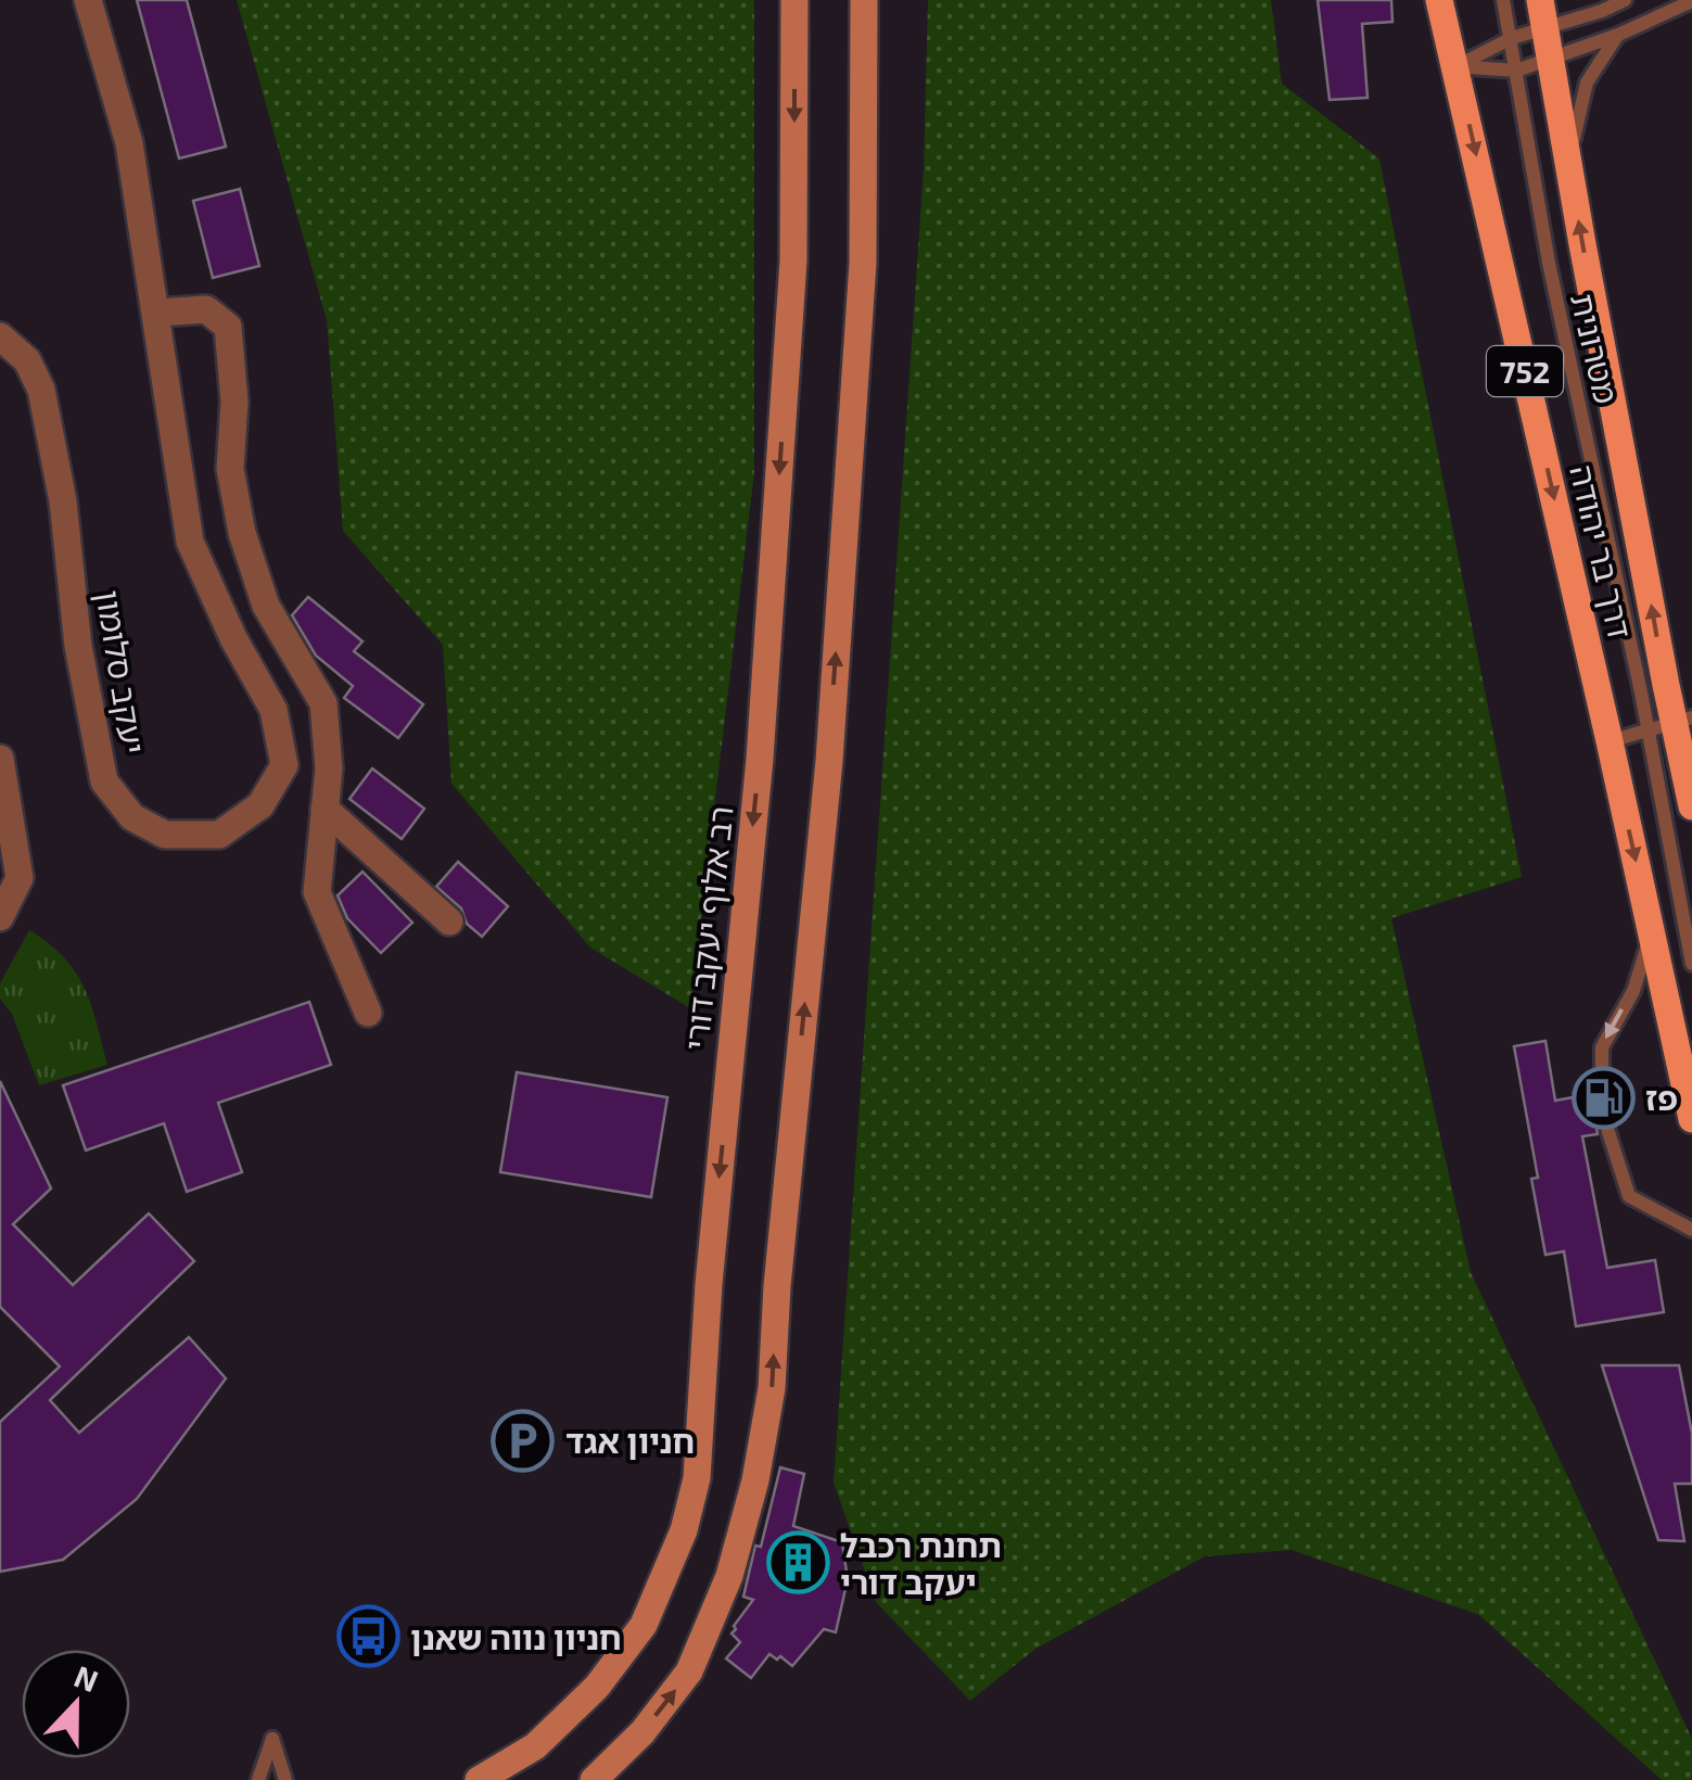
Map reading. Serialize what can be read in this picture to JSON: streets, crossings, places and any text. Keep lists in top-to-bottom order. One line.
{"streets":{"main road":["752","דרך בר יהודה","רב אלוף יעקב דורי"],"street":["יעקב סלומון"],"lane":["מטרונית"]},"places":{"fuel station":["פז"],"parking":["חניון אגד"],"building":["תחנת רכבל יעקב דורי"],"bus stop":["חניון נווה שאנן"]},"north":"top"}
